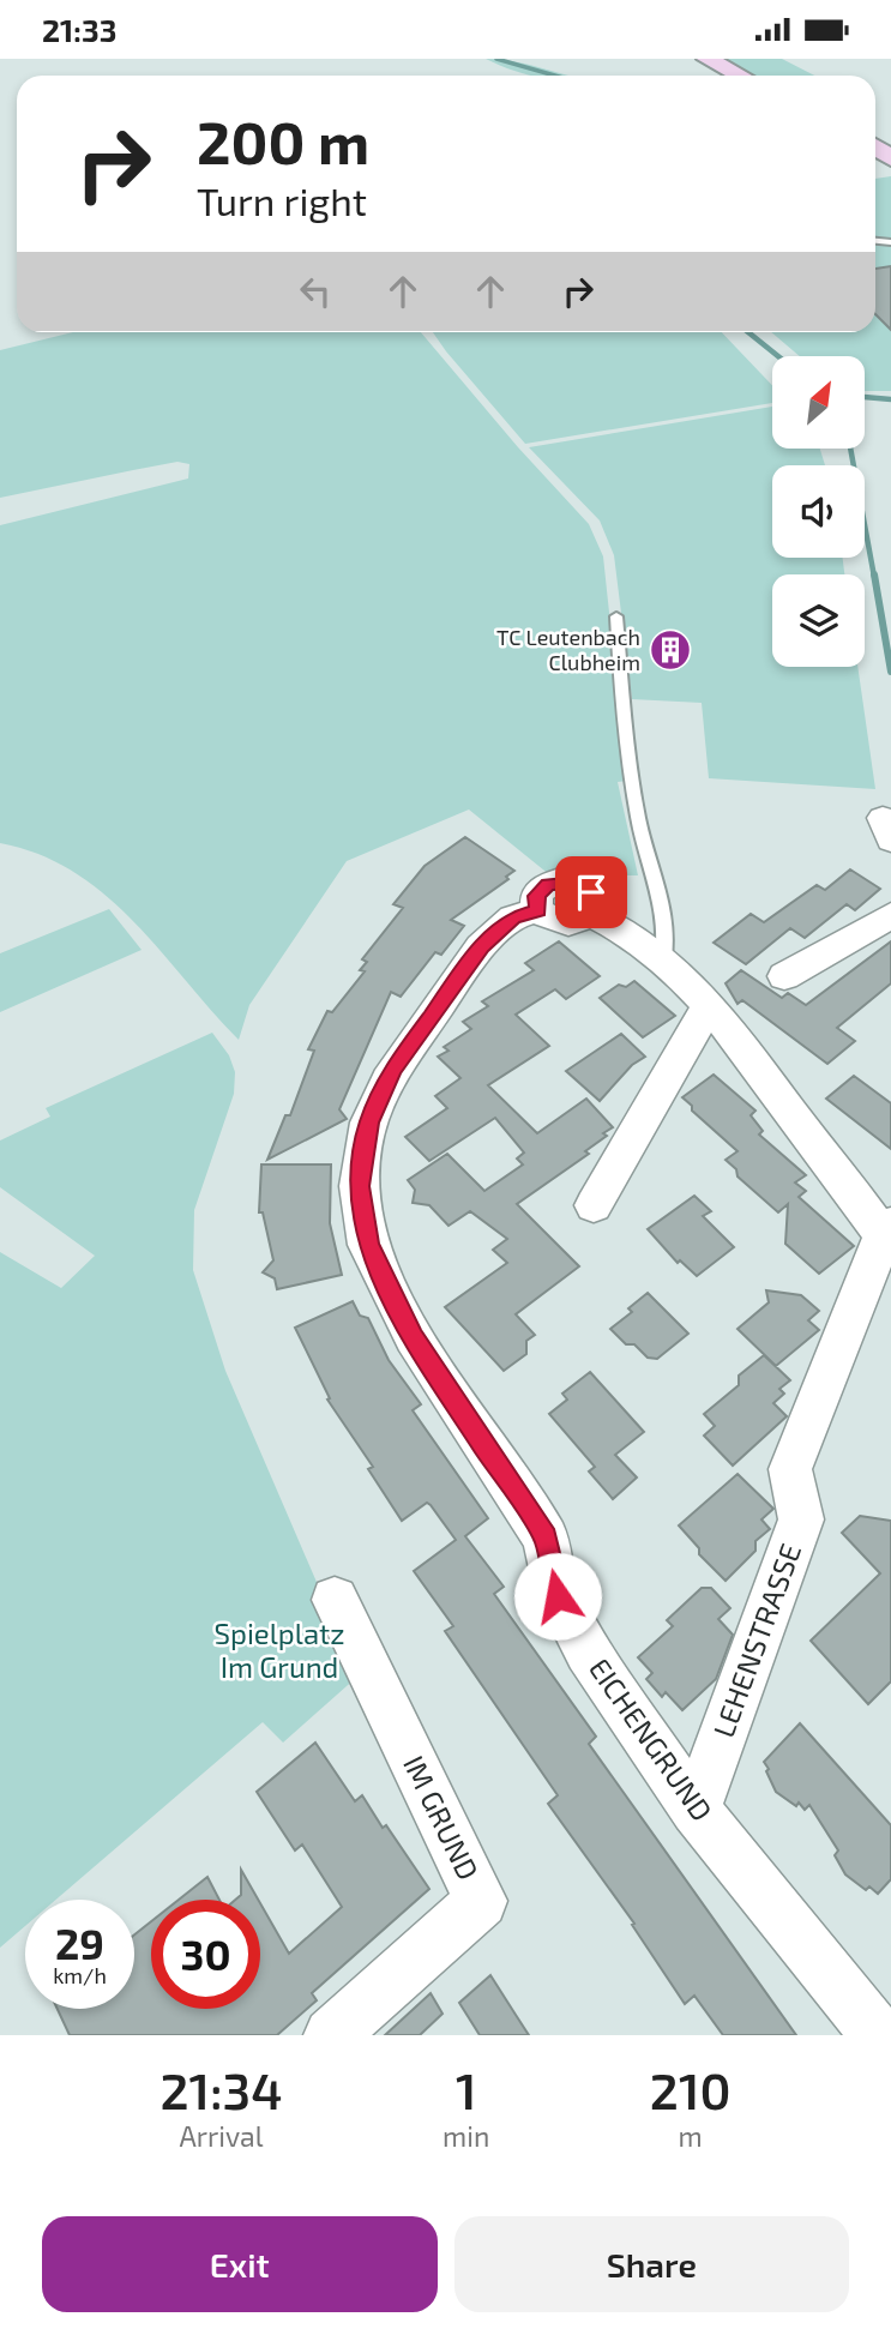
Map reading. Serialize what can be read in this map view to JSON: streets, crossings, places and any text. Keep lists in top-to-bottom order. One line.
{"streets":{"street":["LEHENSTRASSE","EICHENGRUND","IM GRUND"]},"crossings":[["LEHENSTRASSE","EICHENGRUND"]],"parks":["Spielplatz Im Grund"],"places":{"building":["TC Leutenbach Clubheim"]},"north":"top right","page":{"status":"21:33","turn":["200 m","Turn right"],"speed":"29 km/h","limit":"30","eta":["21:34","Arrival","1","min","210","m"],"buttons":["Exit","Share"]}}
